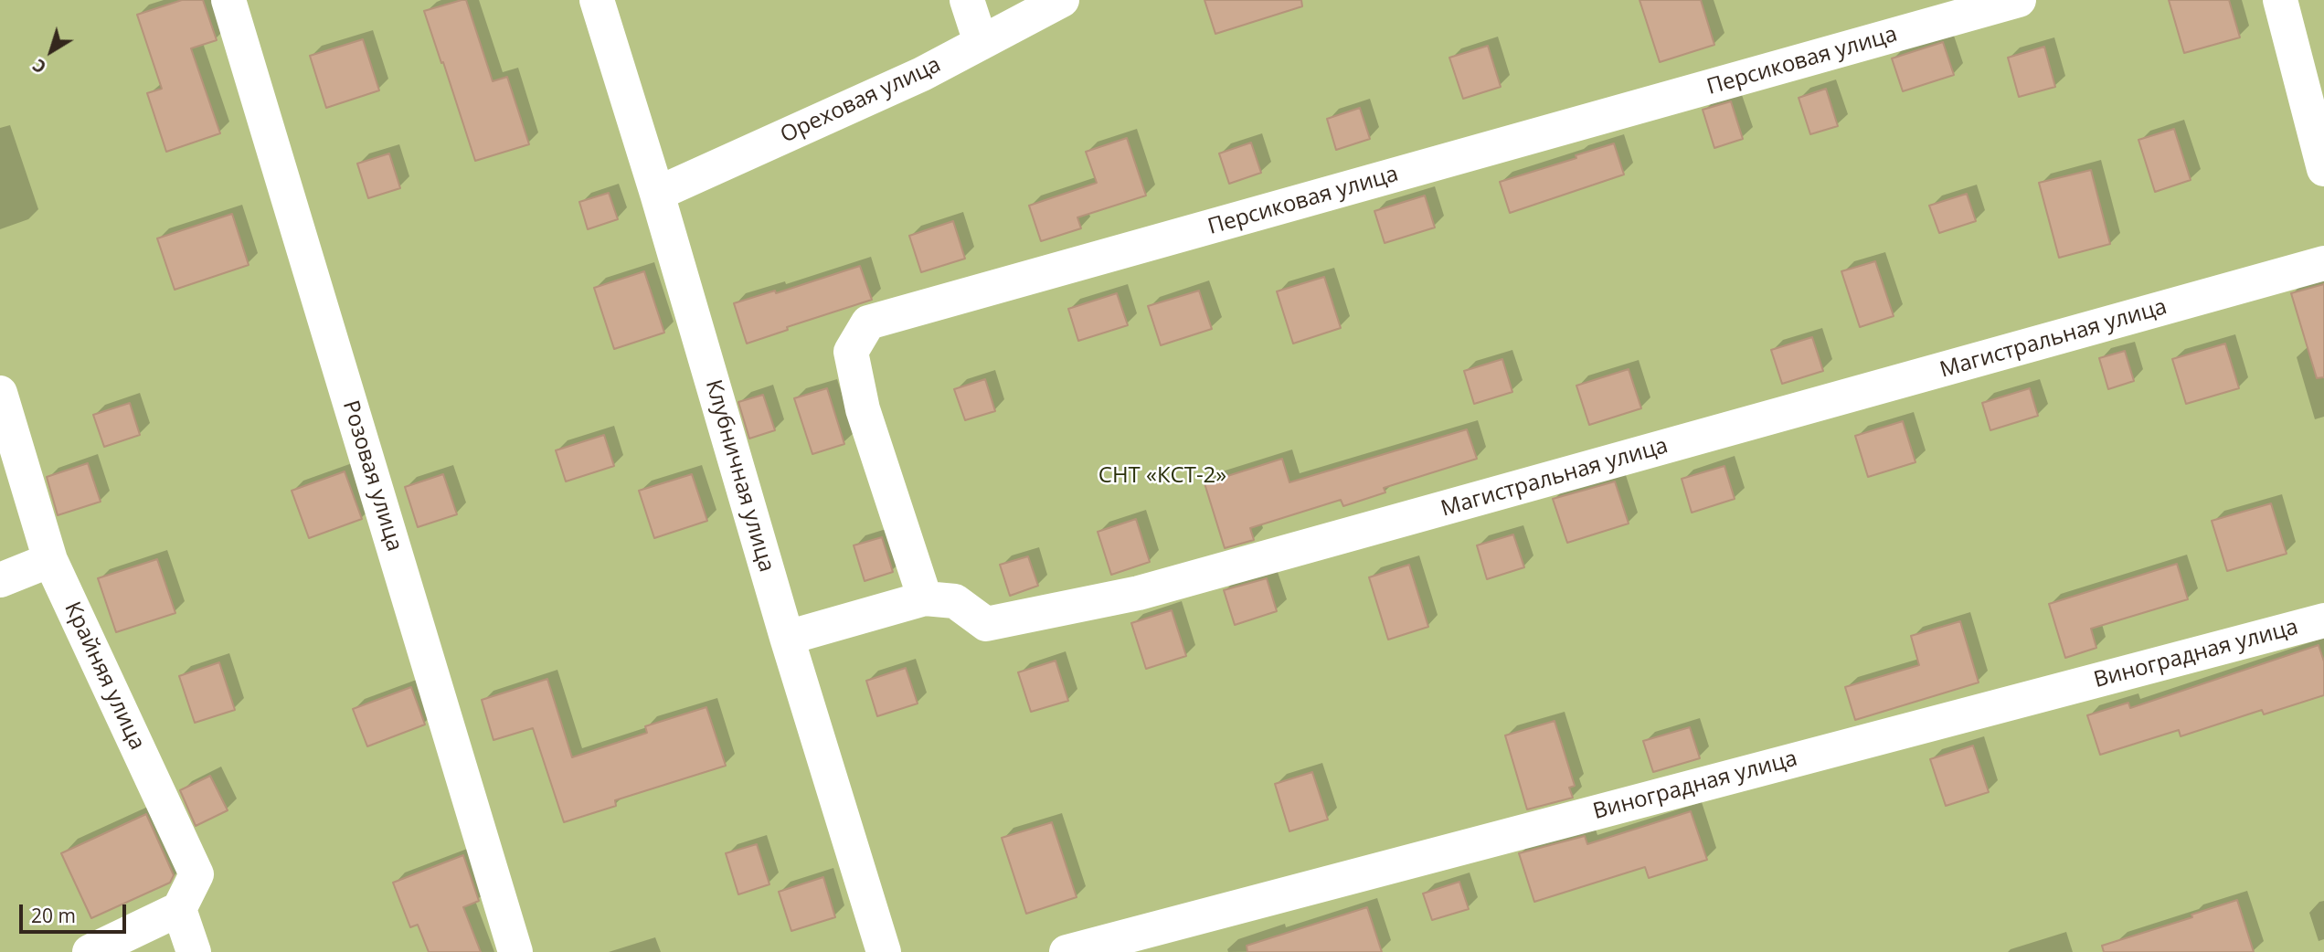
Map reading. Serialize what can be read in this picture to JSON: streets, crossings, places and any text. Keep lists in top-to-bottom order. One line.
{"streets":{"street":["Персиковая улица","Ореховая улица","Магистральная улица","Розовая улица","Клубничная улица","Виноградная улица","Крайняя улица"]},"crossings":[["Персиковая улица","Магистральная улица"],["Ореховая улица","Клубничная улица"],["Магистральная улица","Клубничная улица"]],"parks":["СНТ «КСТ-2»"],"scale_bar":"20 m","north":"bottom left"}
